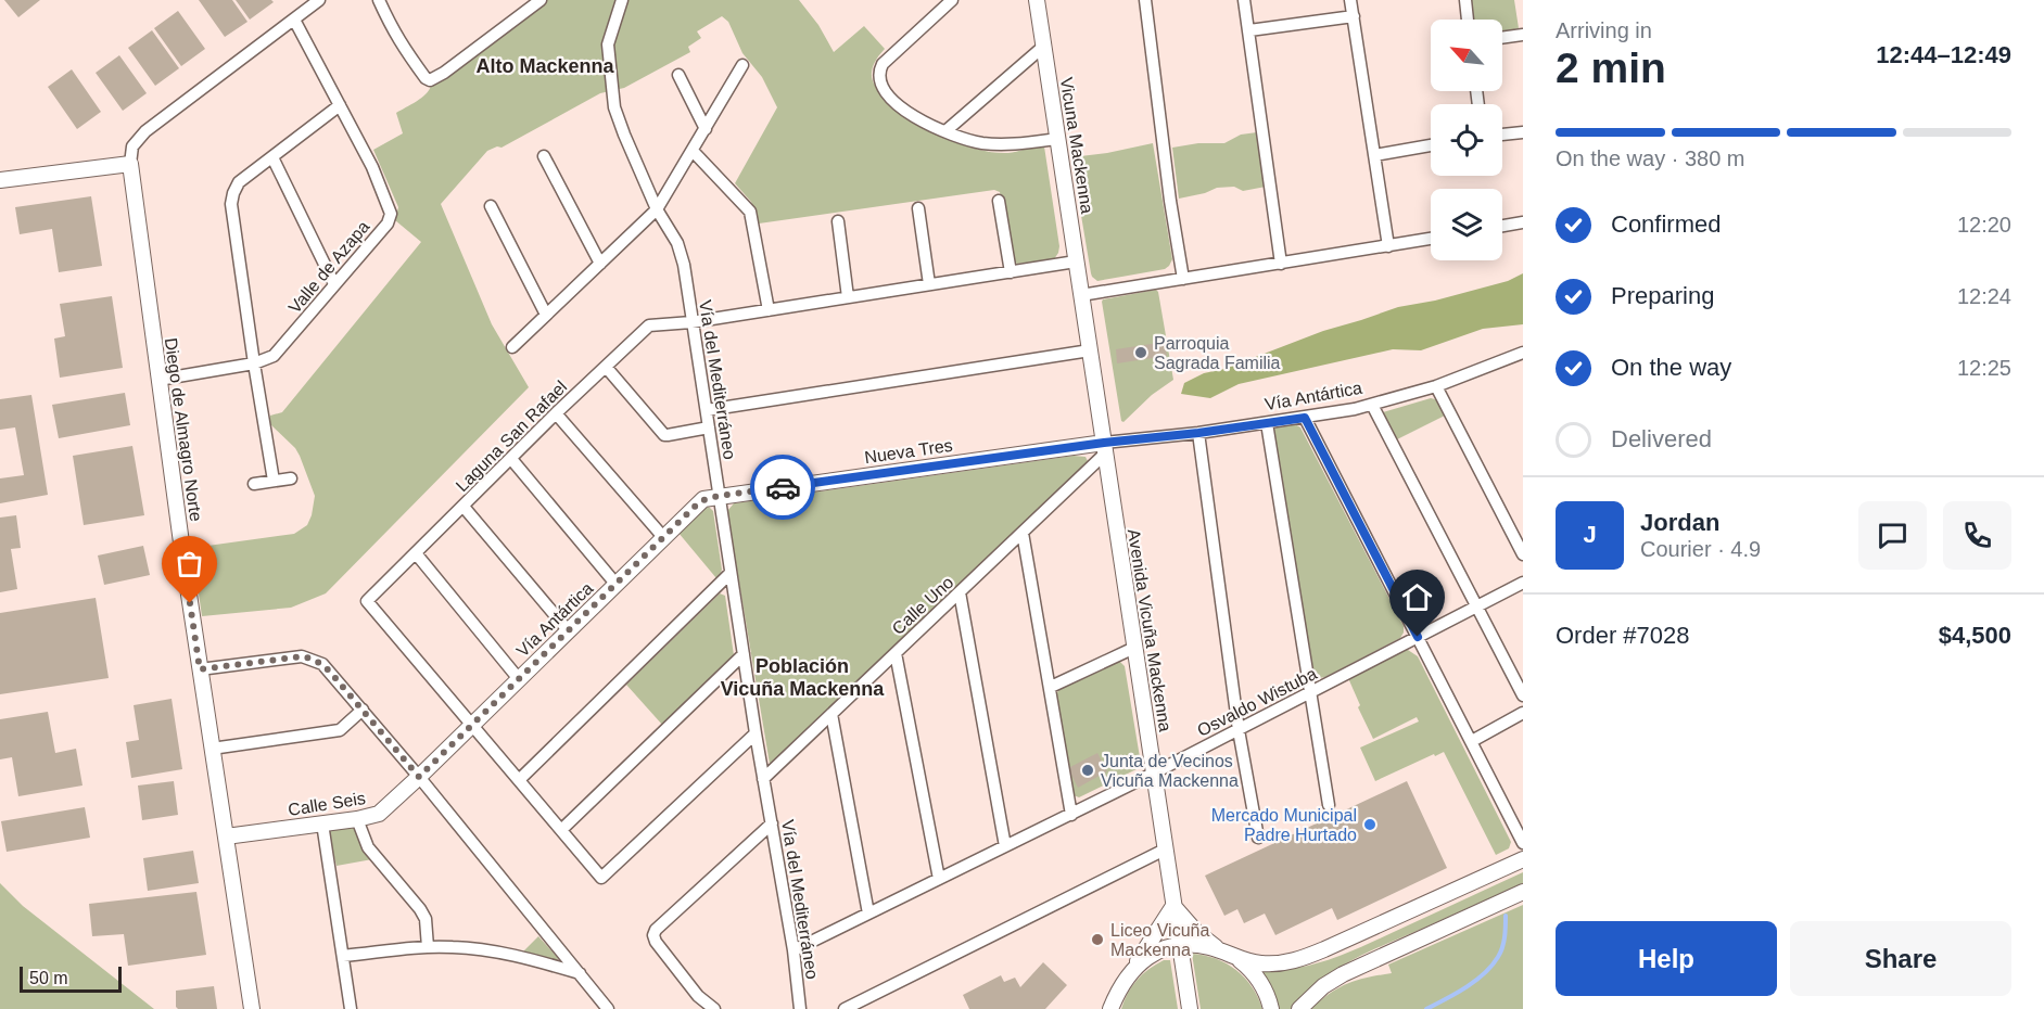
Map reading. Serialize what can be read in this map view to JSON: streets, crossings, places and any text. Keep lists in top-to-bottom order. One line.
{"streets":{"street":["Vicuna Mackenna","Valle de Azapa","Vía del Mediterráneo","Vía Antártica","Diego de Almagro Norte","Laguna San Rafael","Nueva Tres","Calle Uno","Avenida Vicuña Mackenna","Osvaldo Wistuba","Calle Seis"]},"crossings":[["Vicuna Mackenna","Laguna San Rafael"],["Vicuna Mackenna","Avenida Vicuña Mackenna"],["Valle de Azapa","Diego de Almagro Norte"],["Vía del Mediterráneo","Vía Antártica"],["Vía del Mediterráneo","Laguna San Rafael"],["Vía del Mediterráneo","Nueva Tres"],["Vía del Mediterráneo","Calle Uno"],["Vía del Mediterráneo","Osvaldo Wistuba"],["Vía Antártica","Laguna San Rafael"],["Vía Antártica","Nueva Tres"],["Vía Antártica","Calle Uno"],["Vía Antártica","Avenida Vicuña Mackenna"],["Vía Antártica","Calle Seis"],["Diego de Almagro Norte","Calle Seis"],["Nueva Tres","Calle Uno"],["Nueva Tres","Avenida Vicuña Mackenna"],["Calle Uno","Avenida Vicuña Mackenna"],["Avenida Vicuña Mackenna","Osvaldo Wistuba"]],"districts":["Alto Mackenna","Población Vicuña Mackenna"],"places":["Parroquia Sagrada Familia","Junta de Vecinos Vicuña Mackenna","Mercado Municipal Padre Hurtado","Liceo Vicuña Mackenna"],"scale_bar":"50 m","north":"top left","page":{"heading":["2 min","Arriving in","12:44–12:49"],"panel":["Jordan","Courier · 4.9","Order #7028","$4,500"],"bar":"On the way · 380 m","list":[["Confirmed","12:20"],["Preparing","12:24"],["On the way","12:25"],"Delivered"],"round":"J","buttons":["Help","Share"],"scale":"50 m"}}
